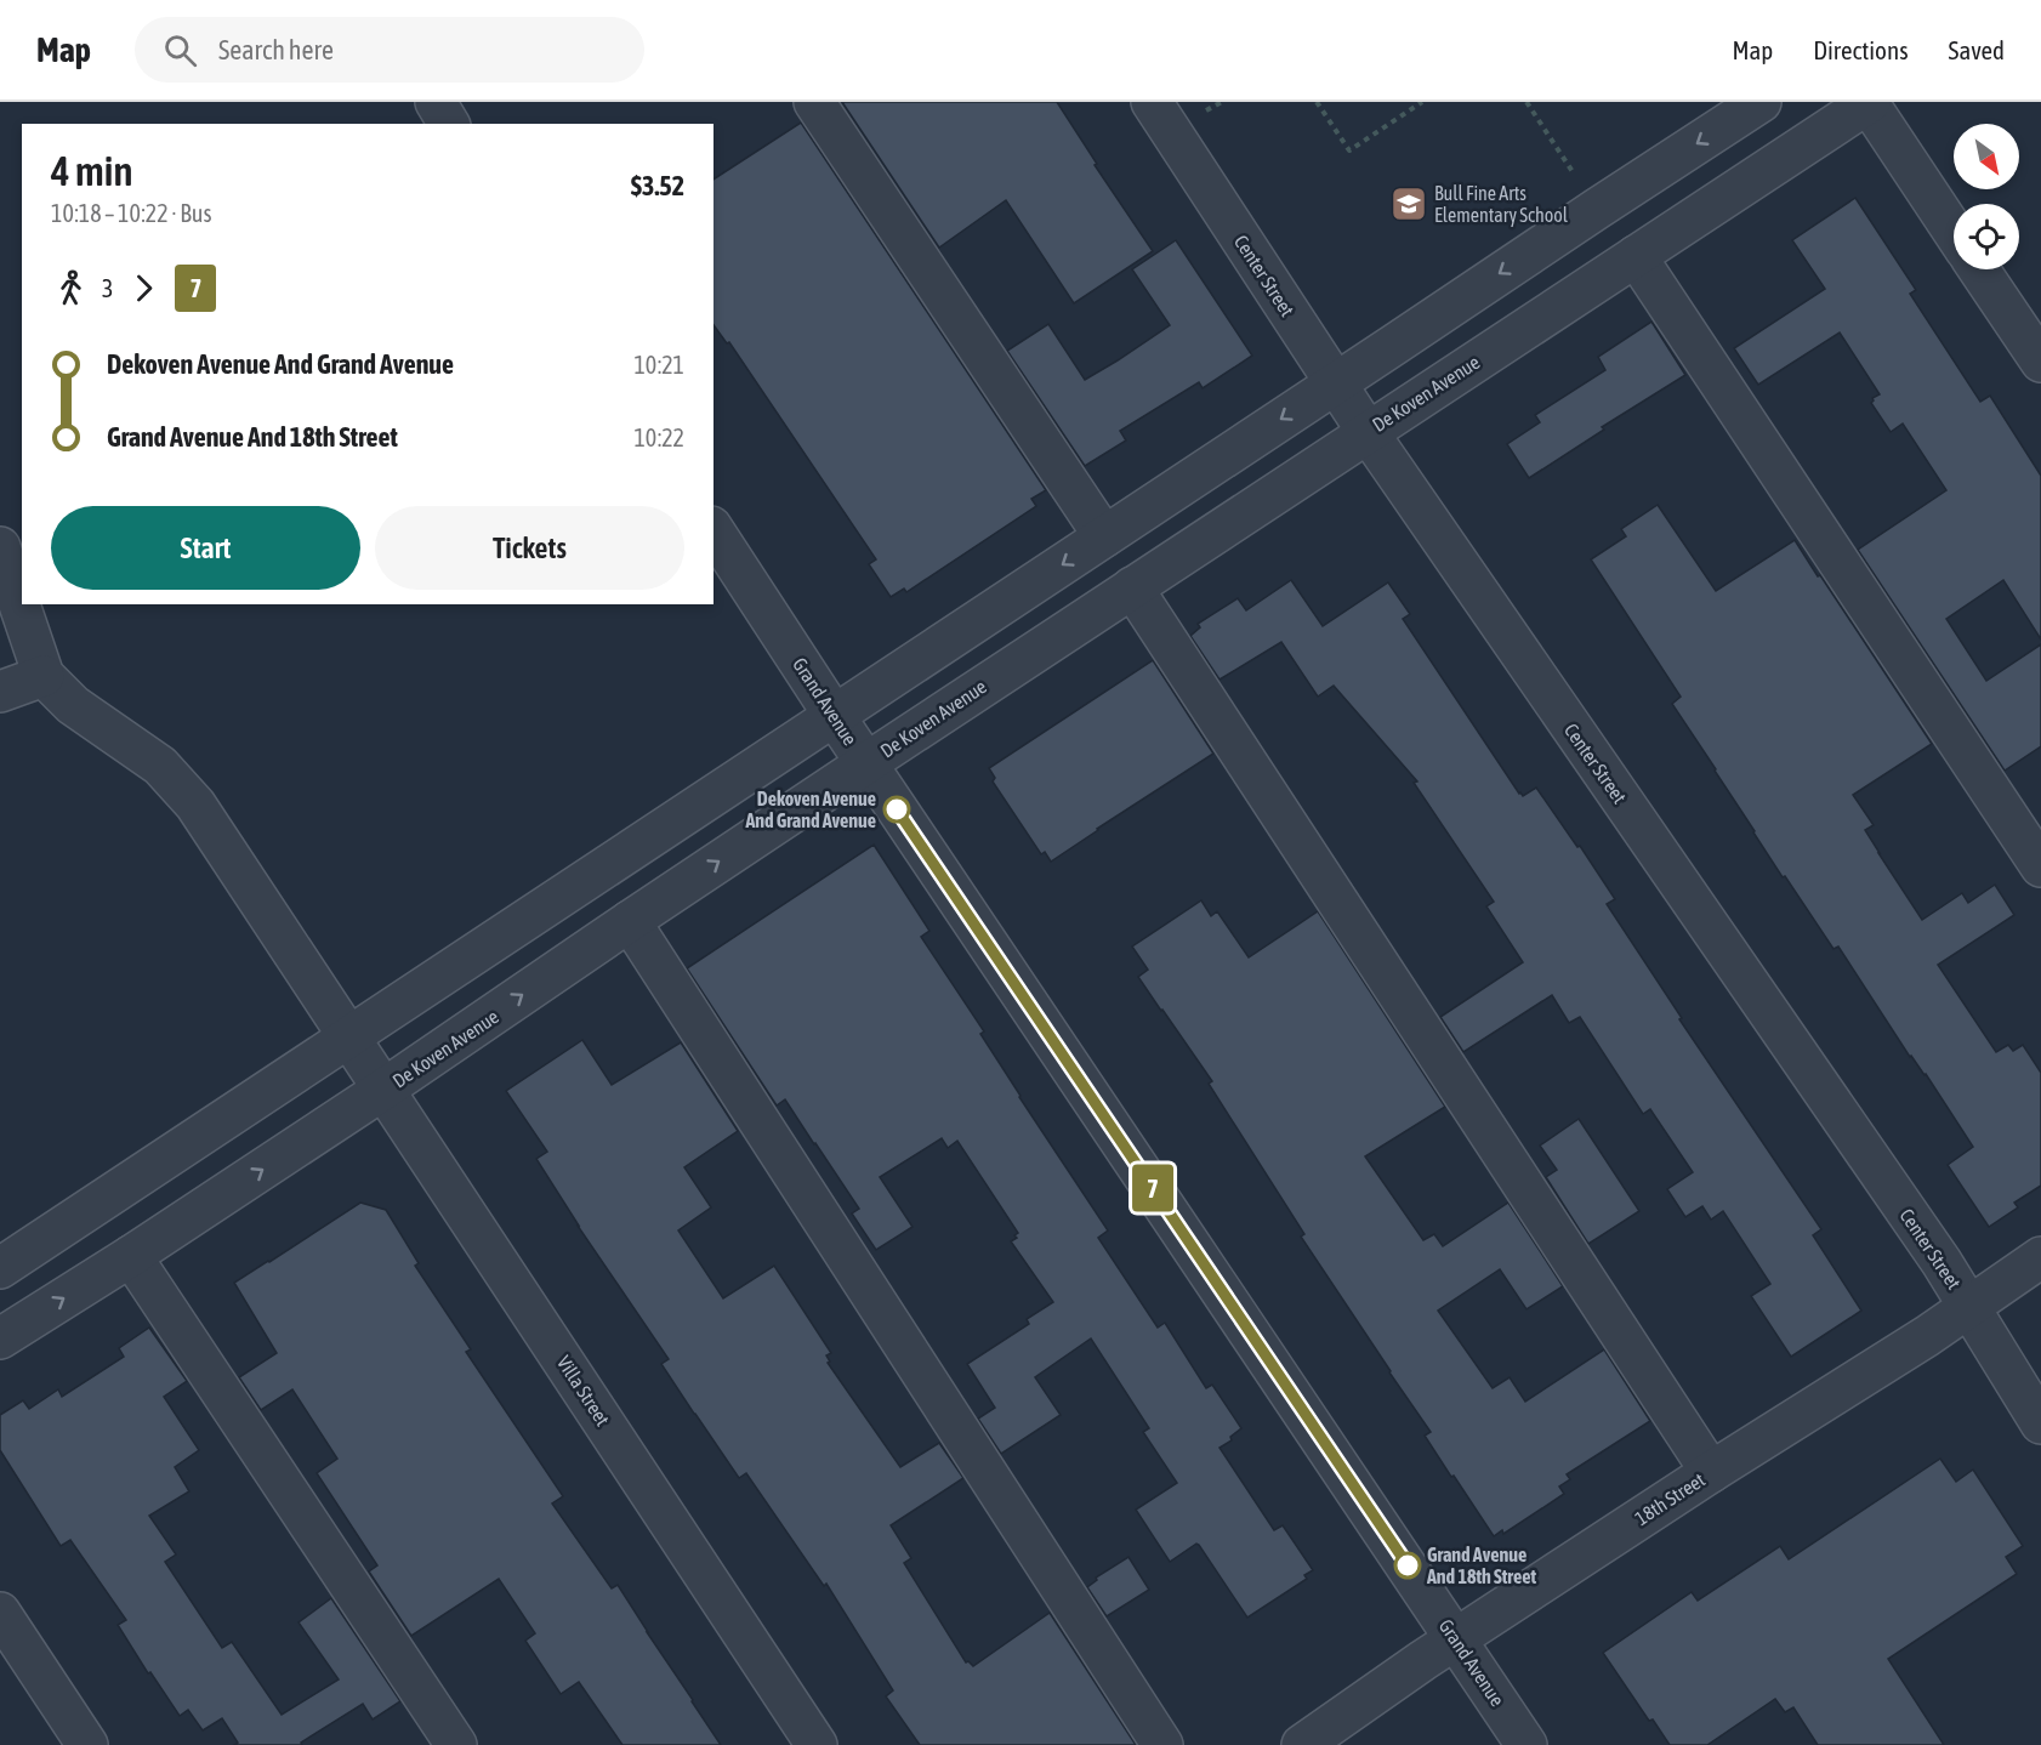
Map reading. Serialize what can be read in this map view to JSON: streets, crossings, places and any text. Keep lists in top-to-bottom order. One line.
{"streets":{"street":["Center Street","De Koven Avenue","Grand Avenue","Villa Street","18th Street"]},"crossings":[["Center Street","De Koven Avenue"],["Center Street","18th Street"],["De Koven Avenue","Grand Avenue"],["De Koven Avenue","Villa Street"],["Grand Avenue","18th Street"]],"places":{"school or university":["Bull Fine Arts Elementary School"],"other":["Dekoven Avenue And Grand Avenue","Grand Avenue And 18th Street"]},"lines":["bus line 7"],"north":"bottom right","page":{"header":"Map","search":"Search here","nav":["Map","Directions","Saved"],"on_map":"7","heading":["4 min","10:18 – 10:22 · Bus","$3.52"],"legs":["3","7"],"list":[{"name":"Dekoven Avenue And Grand Avenue","value":"10:21"},{"name":"Grand Avenue And 18th Street","value":"10:22"}],"buttons":["Start","Tickets"]}}
